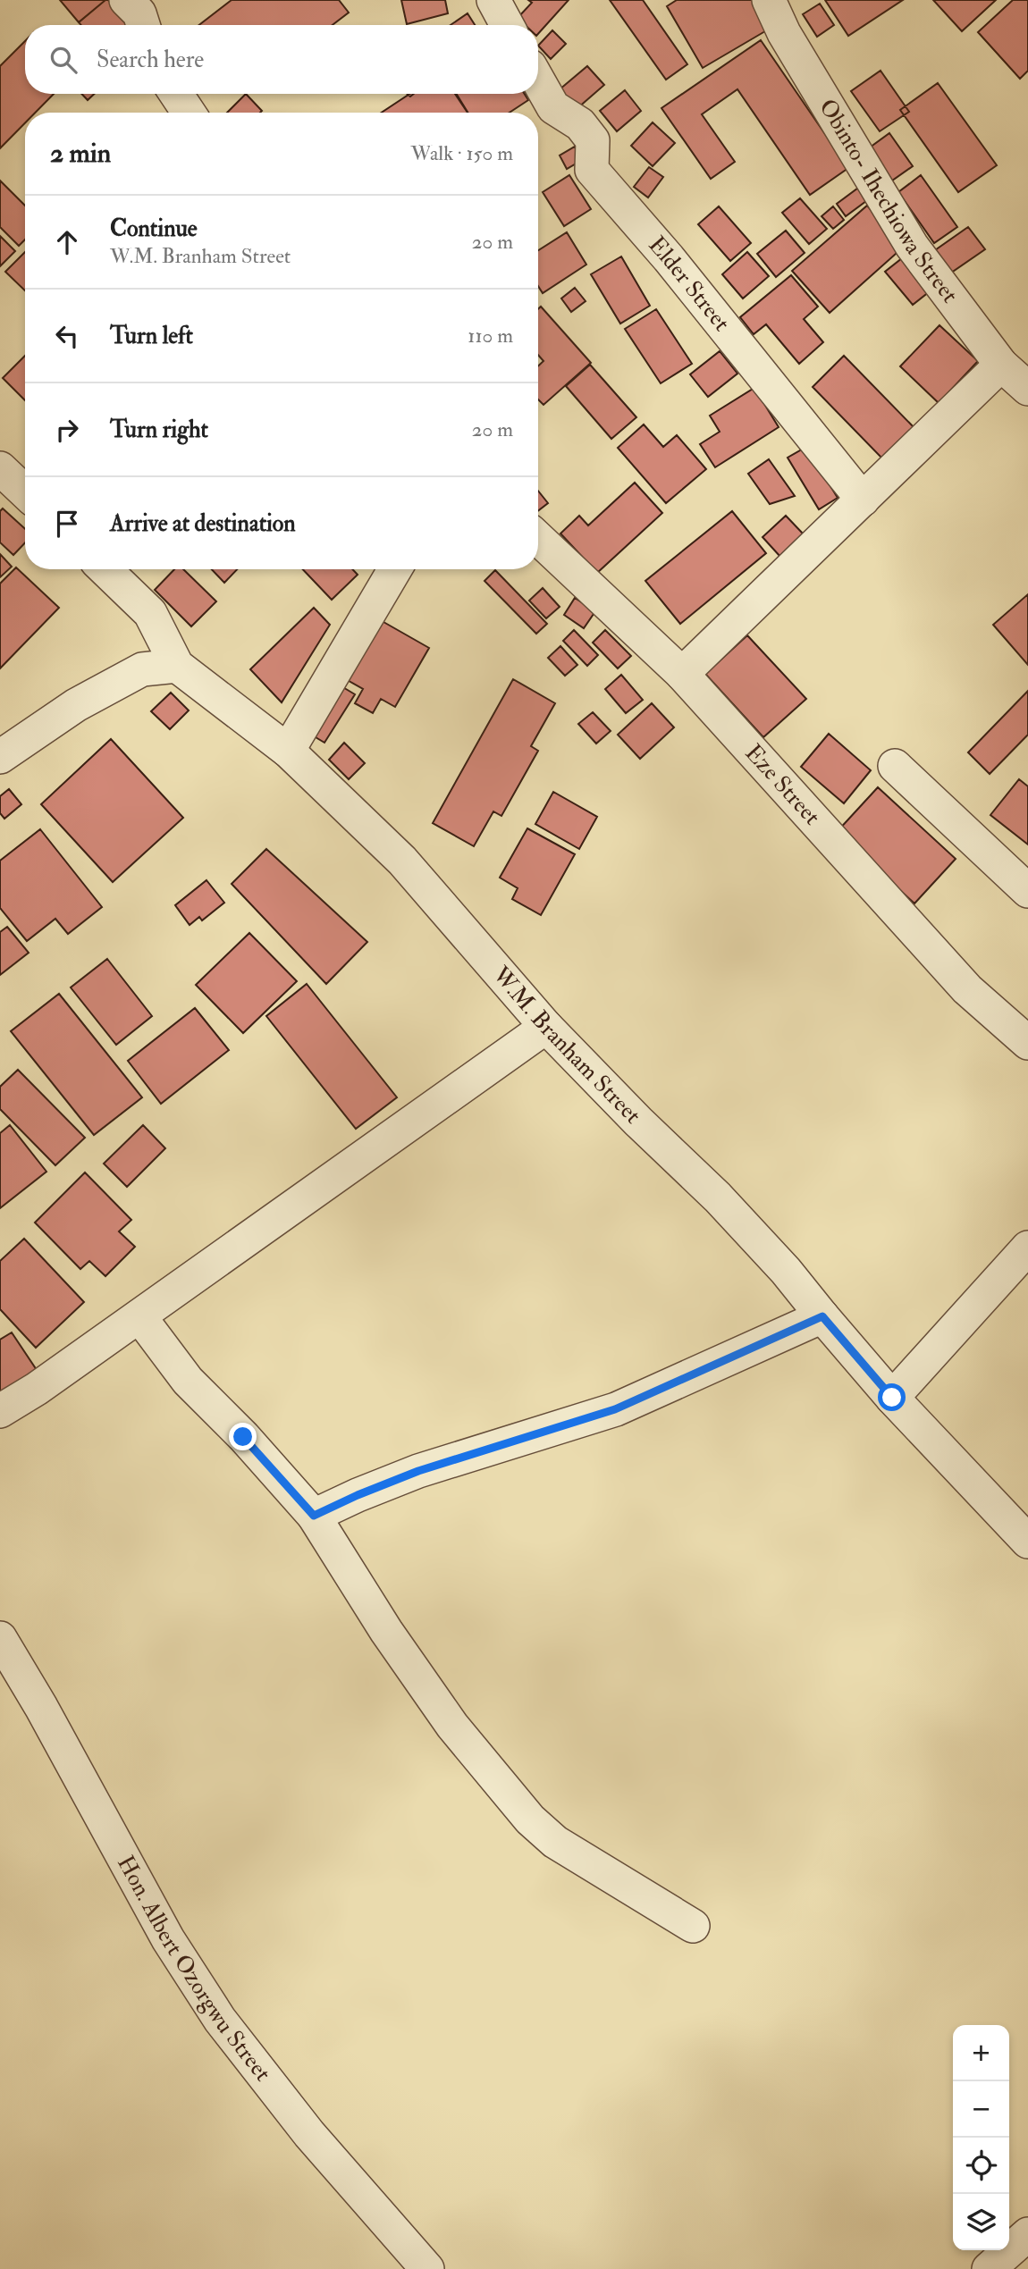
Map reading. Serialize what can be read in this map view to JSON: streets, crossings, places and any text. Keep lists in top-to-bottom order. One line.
{"streets":{"street":["Obinto- Ihechiowa Street","Elder Street","Eze Street","W.M. Branham Street","Hon. Albert Ozorgwu Street"]},"page":{"search":"Search here","heading":["2 min","Walk · 150 m"],"list":[["Continue","W.M. Branham Street","20 m"],["Turn left","110 m"],["Turn right","20 m"],"Arrive at destination"],"map_buttons":["+","−"]}}
